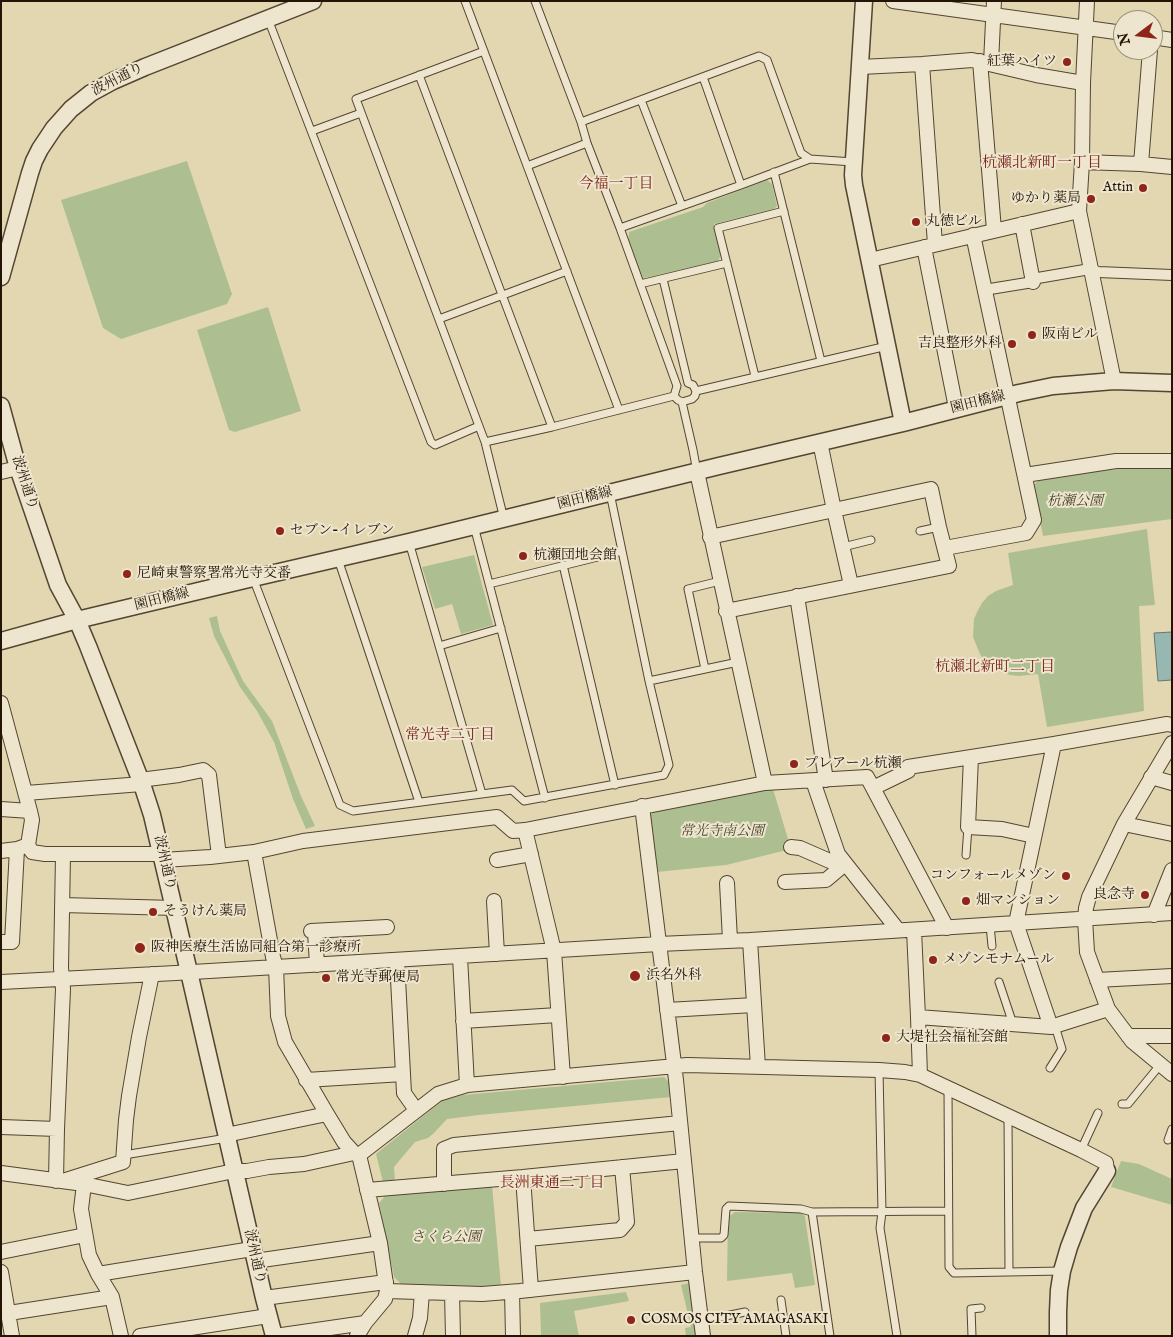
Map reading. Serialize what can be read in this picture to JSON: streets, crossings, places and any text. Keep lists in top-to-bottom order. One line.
{"streets":{"street":["波州通り","園田橋線"]},"crossings":[["波州通り","園田橋線"]],"districts":["杭瀬北新町一丁目","今福一丁目","杭瀬北新町二丁目","常光寺二丁目","長洲東通二丁目"],"parks":["杭瀬公園","常光寺南公園","さくら公園"],"places":["紅葉ハイツ","Attin","ゆかり薬局","丸徳ビル","阪南ビル","吉良整形外科","セブン-イレブン","杭瀬団地会館","尼崎東警察署常光寺交番","プレアール杭瀬","コンフォールメゾン","良念寺","畑マンション","そうけん薬局","阪神医療生活協同組合第一診療所","メゾンモナムール","浜名外科","常光寺郵便局","大堤社会福祉会館","COSMOS CITY AMAGASAKI"],"north":"left"}
